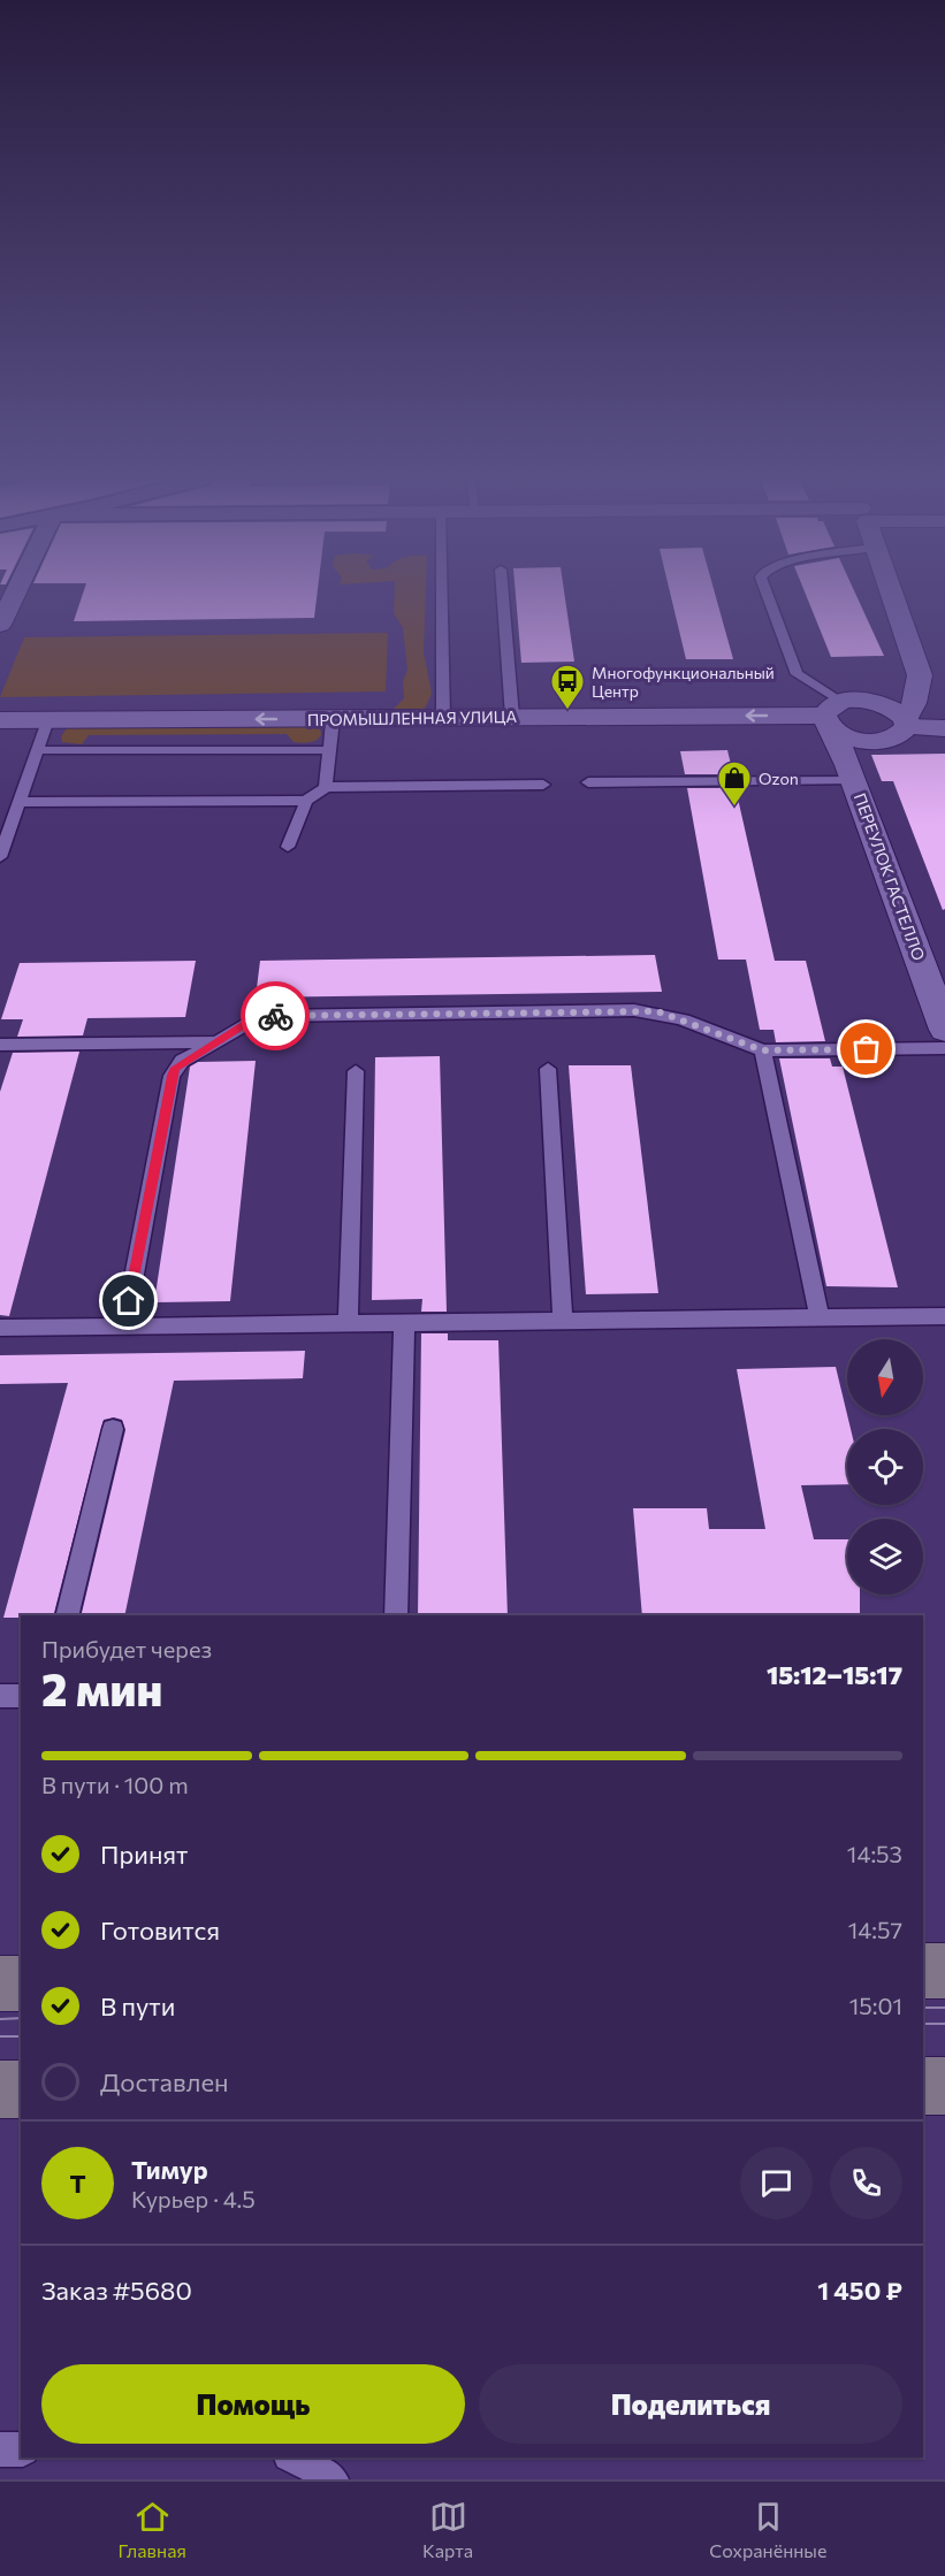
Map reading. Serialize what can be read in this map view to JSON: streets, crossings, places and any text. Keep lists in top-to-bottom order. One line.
{"streets":{"street":["ПРОМЫШЛЕННАЯ УЛИЦА","ПЕРЕУЛОК ГАСТЕЛЛО"]},"crossings":[["ПРОМЫШЛЕННАЯ УЛИЦА","ПЕРЕУЛОК ГАСТЕЛЛО"]],"one_way":["ПРОМЫШЛЕННАЯ УЛИЦА"],"places":{"bus stop":["Многофункциональный Центр"],"shop":["Ozon"]},"north":"bottom","page":{"heading":["2 мин","Прибудет через","15:12–15:17"],"panel":["Тимур","Курьер · 4.5","Заказ #5680","1 450 ₽"],"bar":"В пути · 100 m","list":[["Принят","14:53"],["Готовится","14:57"],["В пути","15:01"],"Доставлен"],"round":"Т","buttons":["Помощь","Поделиться"],"tabs":["Главная","Карта","Сохранённые"]}}
